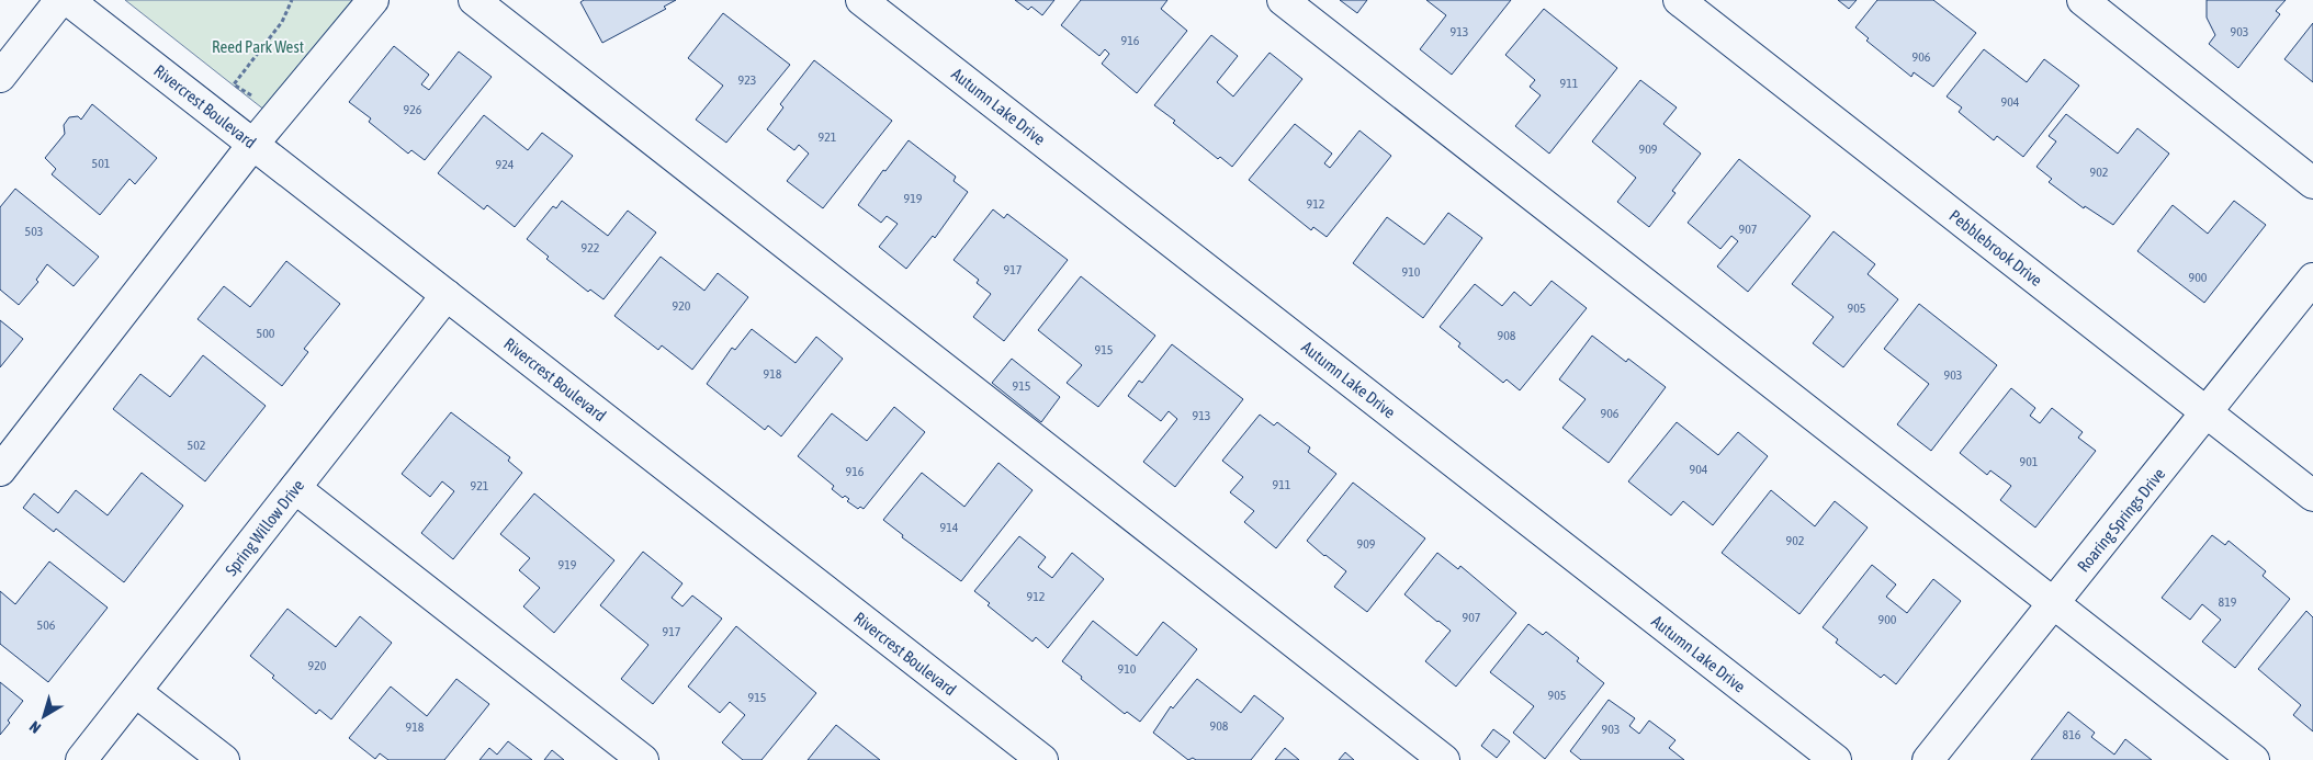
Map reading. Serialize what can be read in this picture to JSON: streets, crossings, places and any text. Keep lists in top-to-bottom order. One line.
{"streets":{"street":["Rivercrest Boulevard","Autumn Lake Drive","Pebblebrook Drive","Roaring Springs Drive","Spring Willow Drive"]},"crossings":[["Rivercrest Boulevard","Spring Willow Drive"],["Pebblebrook Drive","Roaring Springs Drive"]],"parks":["Reed Park West"],"house_numbers":["913","903","916","906","923","911","904","926","921","909","501","924","902","919","912","907","503","922","917","910","900","920","905","500","908","915","918","903","915","906","913","502","901","904","916","911","921","914","902","909","919","912","819","907","900","506","917","920","910","905","915","908","918","903","816"],"north":"bottom left"}
